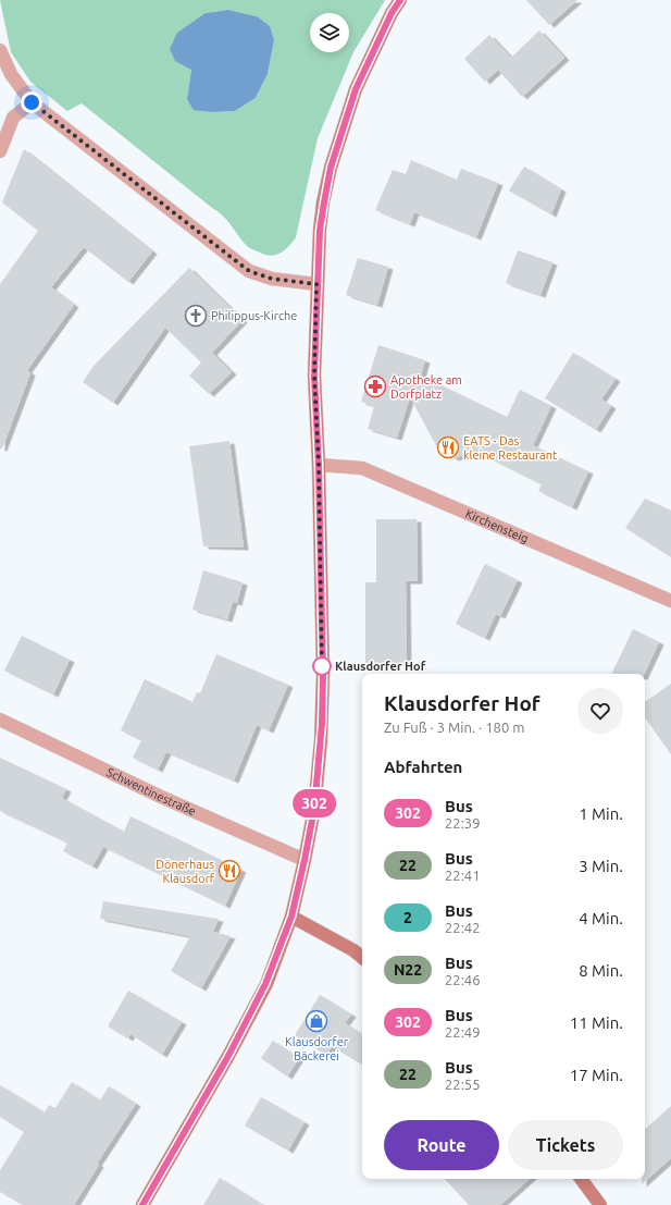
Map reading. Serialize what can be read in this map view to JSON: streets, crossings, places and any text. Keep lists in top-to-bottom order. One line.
{"streets":{"street":["Kirchensteig","Schwentinestraße"]},"places":{"church":["Philippus-Kirche"],"pharmacy":["Apotheke am Dorfplatz"],"restaurant":["EATS - Das kleine Restaurant","Dönerhaus Klausdorf"],"other":["Klausdorfer Hof"],"shop":["Klausdorfer Bäckerei"]},"lines":["bus line 302"],"page":{"on_map":"302","heading":[["Klausdorfer Hof","Zu Fuß · 3 Min. · 180 m"],"Abfahrten"],"list":[{"mark":"302","name":"Bus","note":"22:39","value":"1 Min."},{"mark":"22","name":"Bus","note":"22:41","value":"3 Min."},{"mark":"2","name":"Bus","note":"22:42","value":"4 Min."},{"mark":"N22","name":"Bus","note":"22:46","value":"8 Min."},{"mark":"302","name":"Bus","note":"22:49","value":"11 Min."},{"mark":"22","name":"Bus","note":"22:55","value":"17 Min."}],"buttons":["Route","Tickets"]}}
